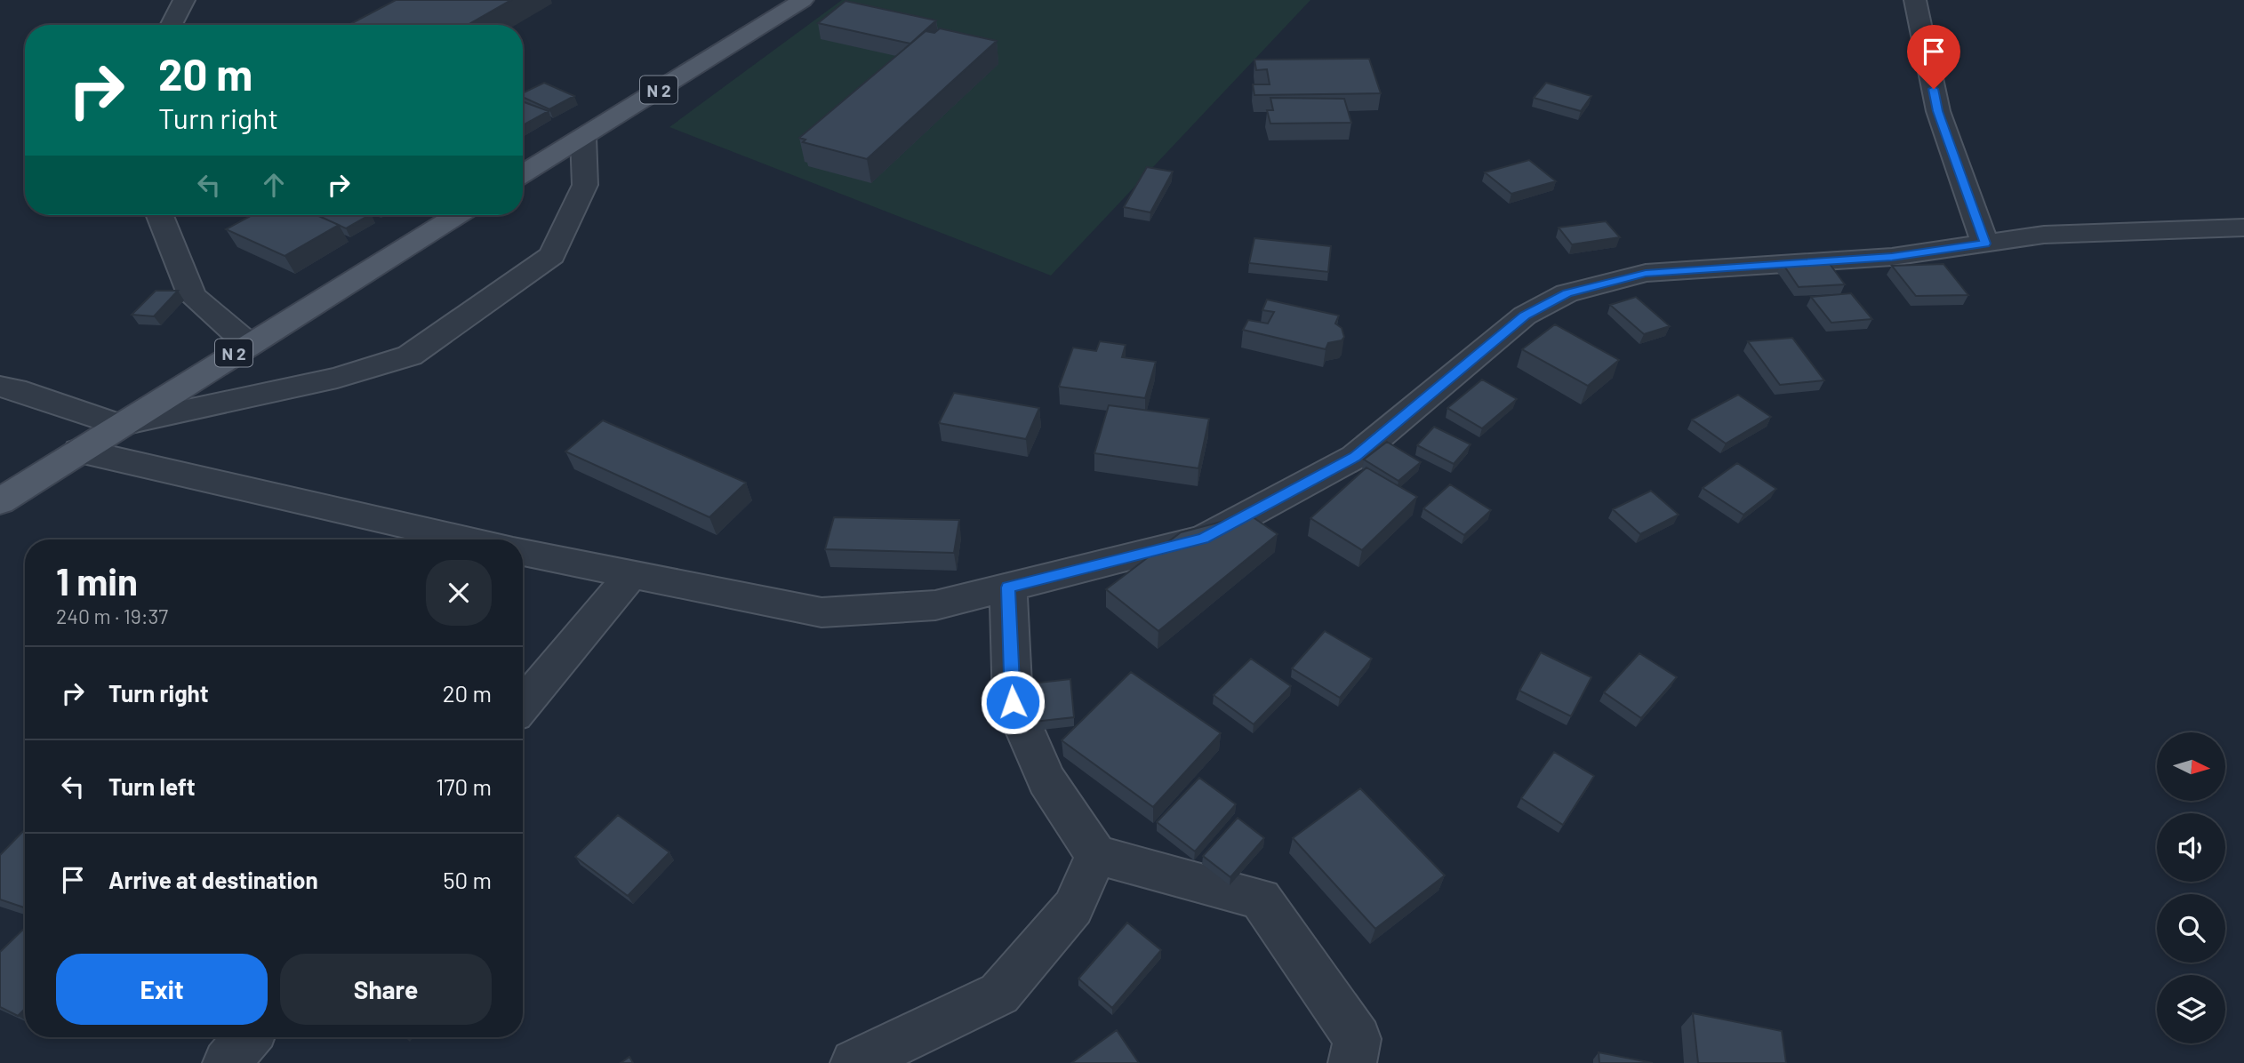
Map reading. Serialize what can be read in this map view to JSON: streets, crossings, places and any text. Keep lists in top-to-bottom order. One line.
{"streets":{"main road":["N 2"]},"north":"right","page":{"turn":["20 m","Turn right"],"heading":["1 min","240 m · 19:37"],"list":[{"name":"Turn right","value":"20 m"},{"name":"Turn left","value":"170 m"},{"name":"Arrive at destination","value":"50 m"}],"buttons":["Exit","Share"]}}
